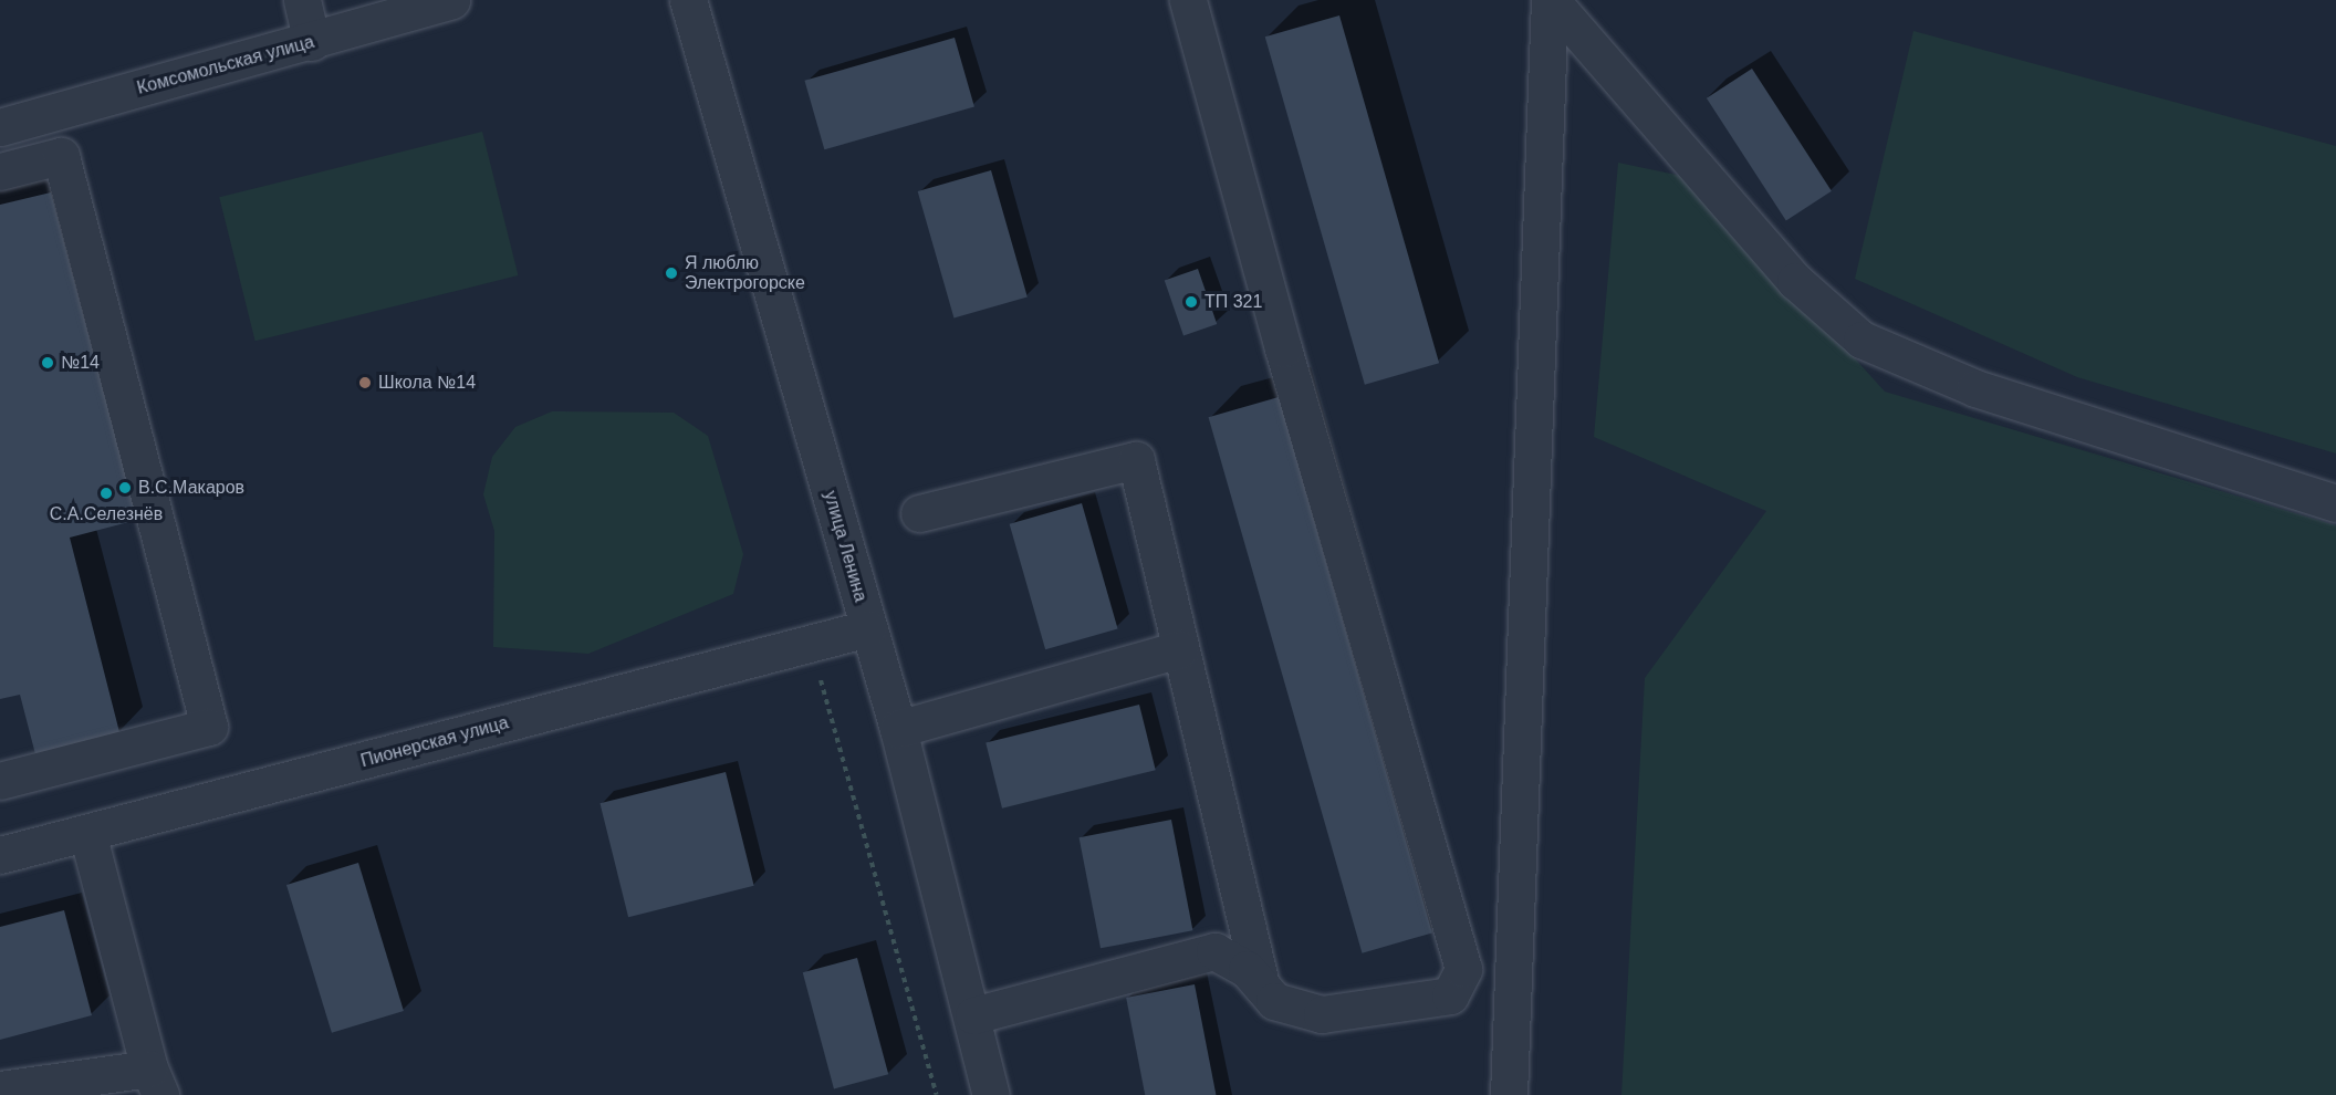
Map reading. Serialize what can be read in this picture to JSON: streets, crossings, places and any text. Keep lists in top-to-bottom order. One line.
{"streets":{"street":["Комсомольская улица","улица Ленина","Пионерская улица"]},"crossings":[["улица Ленина","Пионерская улица"]],"places":["Я люблю Электрогорске","ТП 321","№14","Школа №14","В.С.Макаров","С.А.Селезнёв"]}
